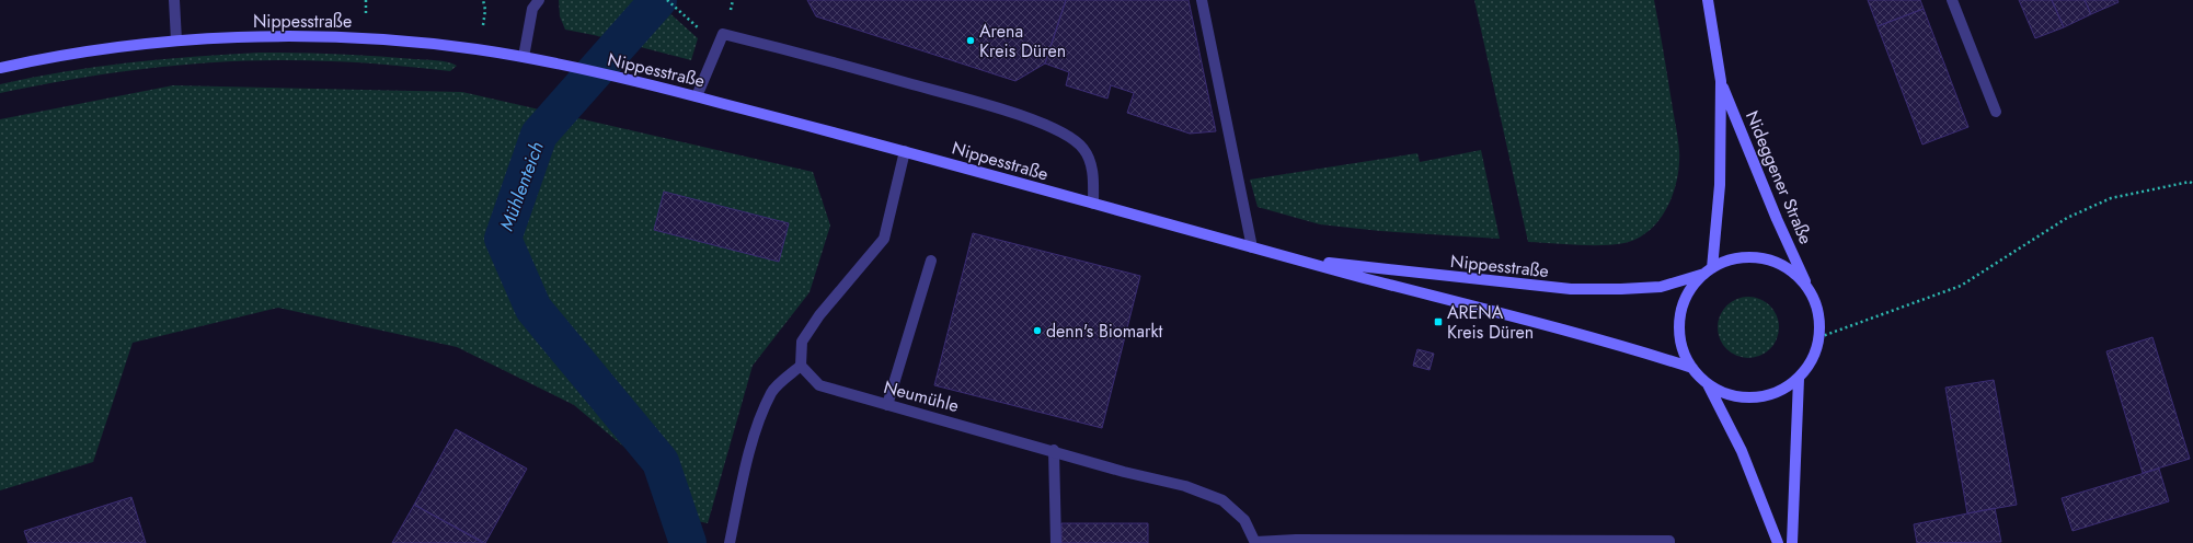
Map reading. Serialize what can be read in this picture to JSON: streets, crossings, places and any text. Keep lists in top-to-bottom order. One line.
{"streets":{"street":["Nippesstraße","Nideggener Straße","Neumühle"]},"crossings":[["Nippesstraße","Nideggener Straße"]],"water":["Mühlenteich"],"places":{"other":["Arena Kreis Düren","denn's Biomarkt"],"transit":["ARENA Kreis Düren"]}}
